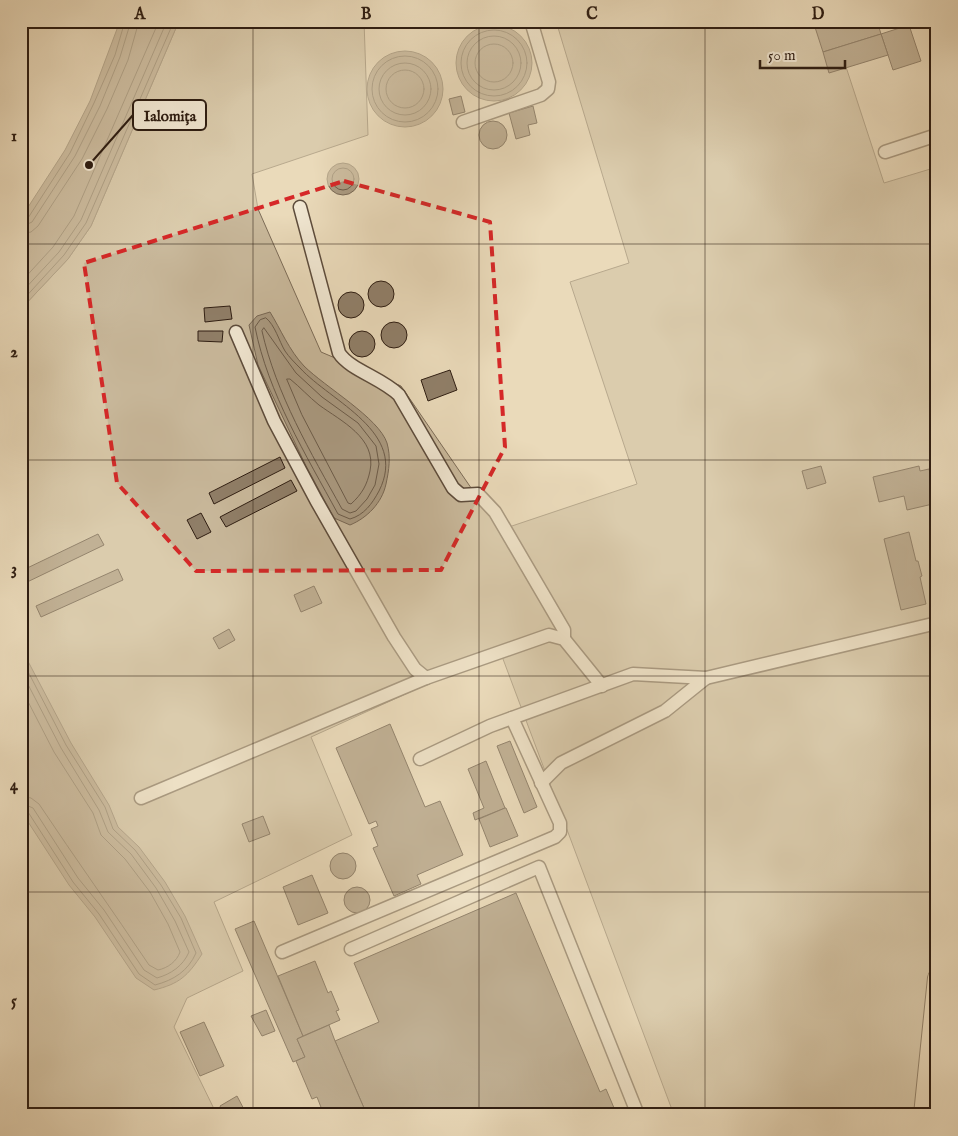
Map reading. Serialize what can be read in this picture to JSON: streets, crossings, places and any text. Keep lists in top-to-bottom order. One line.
{"places":["Ialomița"],"scale_bar":"50 m","grid":{"columns":["A","B","C","D"],"rows":["1","2","3","4","5"]}}
